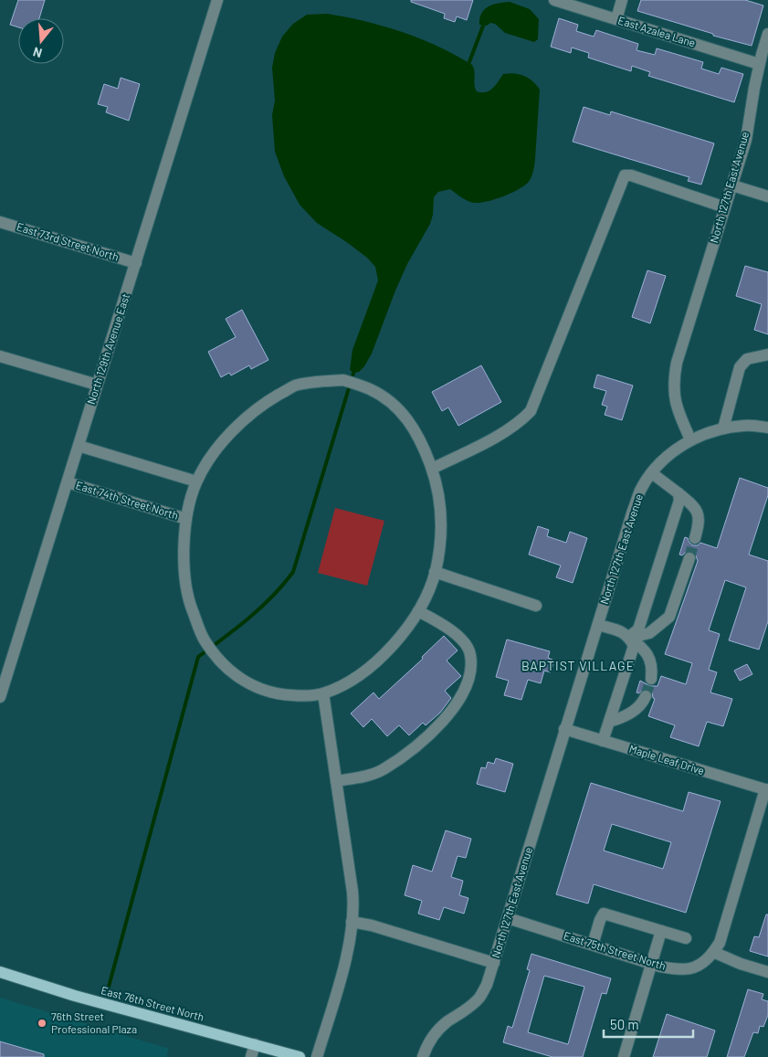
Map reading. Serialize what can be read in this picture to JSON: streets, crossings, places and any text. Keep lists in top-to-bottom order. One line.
{"streets":{"main road":["East 76th Street North"],"street":["East Azalea Lane","North 127th East Avenue","East 73rd Street North","North 129th Avenue East","East 74th Street North","Maple Leaf Drive","East 75th Street North"]},"crossings":[["East Azalea Lane","North 127th East Avenue"],["North 127th East Avenue","Maple Leaf Drive"],["North 127th East Avenue","East 75th Street North"],["East 73rd Street North","North 129th Avenue East"],["North 129th Avenue East","East 74th Street North"]],"districts":["BAPTIST VILLAGE"],"places":["76th Street Professional Plaza"],"scale_bar":"50 m","north":"bottom"}
